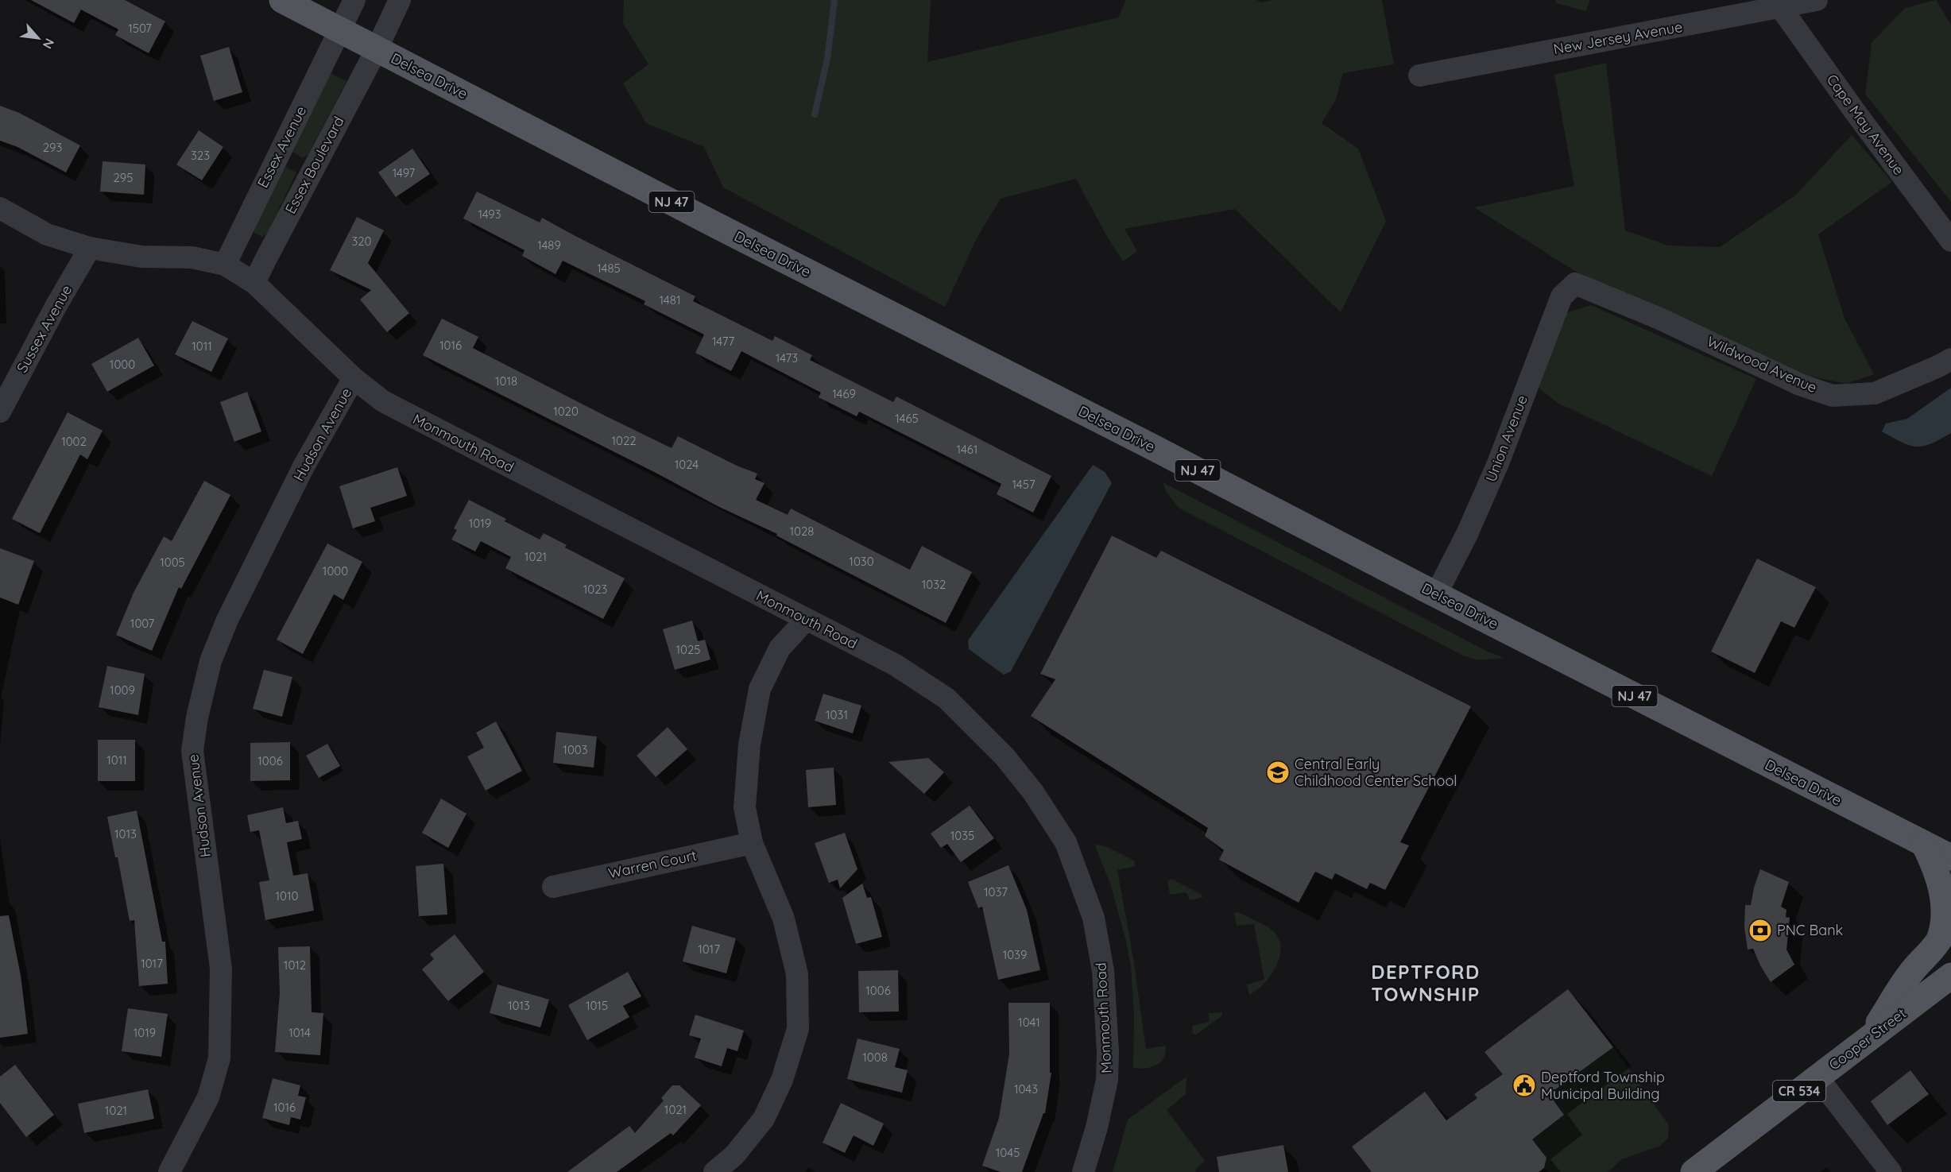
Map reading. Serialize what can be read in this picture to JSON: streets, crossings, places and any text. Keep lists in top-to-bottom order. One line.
{"streets":{"main road":["Delsea Drive","NJ 47","Cooper Street","CR 534"],"street":["New Jersey Avenue","Cape May Avenue","Essex Avenue","Essex Boulevard","Sussex Avenue","Wildwood Avenue","Hudson Avenue","Union Avenue","Monmouth Road","Warren Court"]},"crossings":[["New Jersey Avenue","Cape May Avenue"],["Delsea Drive","Essex Avenue"],["Delsea Drive","Essex Boulevard"],["Delsea Drive","Union Avenue"],["Essex Avenue","Monmouth Road"],["Essex Boulevard","Monmouth Road"],["Sussex Avenue","Monmouth Road"],["Wildwood Avenue","Union Avenue"],["Hudson Avenue","Monmouth Road"]],"districts":["DEPTFORD TOWNSHIP"],"places":{"school or university":["Central Early Childhood Center School"],"bank":["PNC Bank"],"public building":["Deptford Township Municipal Building"]},"house_numbers":["1507","293","323","1497","295","1493","320","1489","1485","1481","1477","1016","1011","1473","1000","1018","1469","1020","1465","1022","1002","1461","1024","1457","1019","1028","1021","1030","1005","1000","1032","1023","1007","1025","1009","1031","1003","1011","1006","1013","1035","1037","1010","1017","1039","1017","1012","1006","1013","1015","1041","1019","1014","1008","1043","1016","1021","1021","1045"],"north":"bottom right"}
